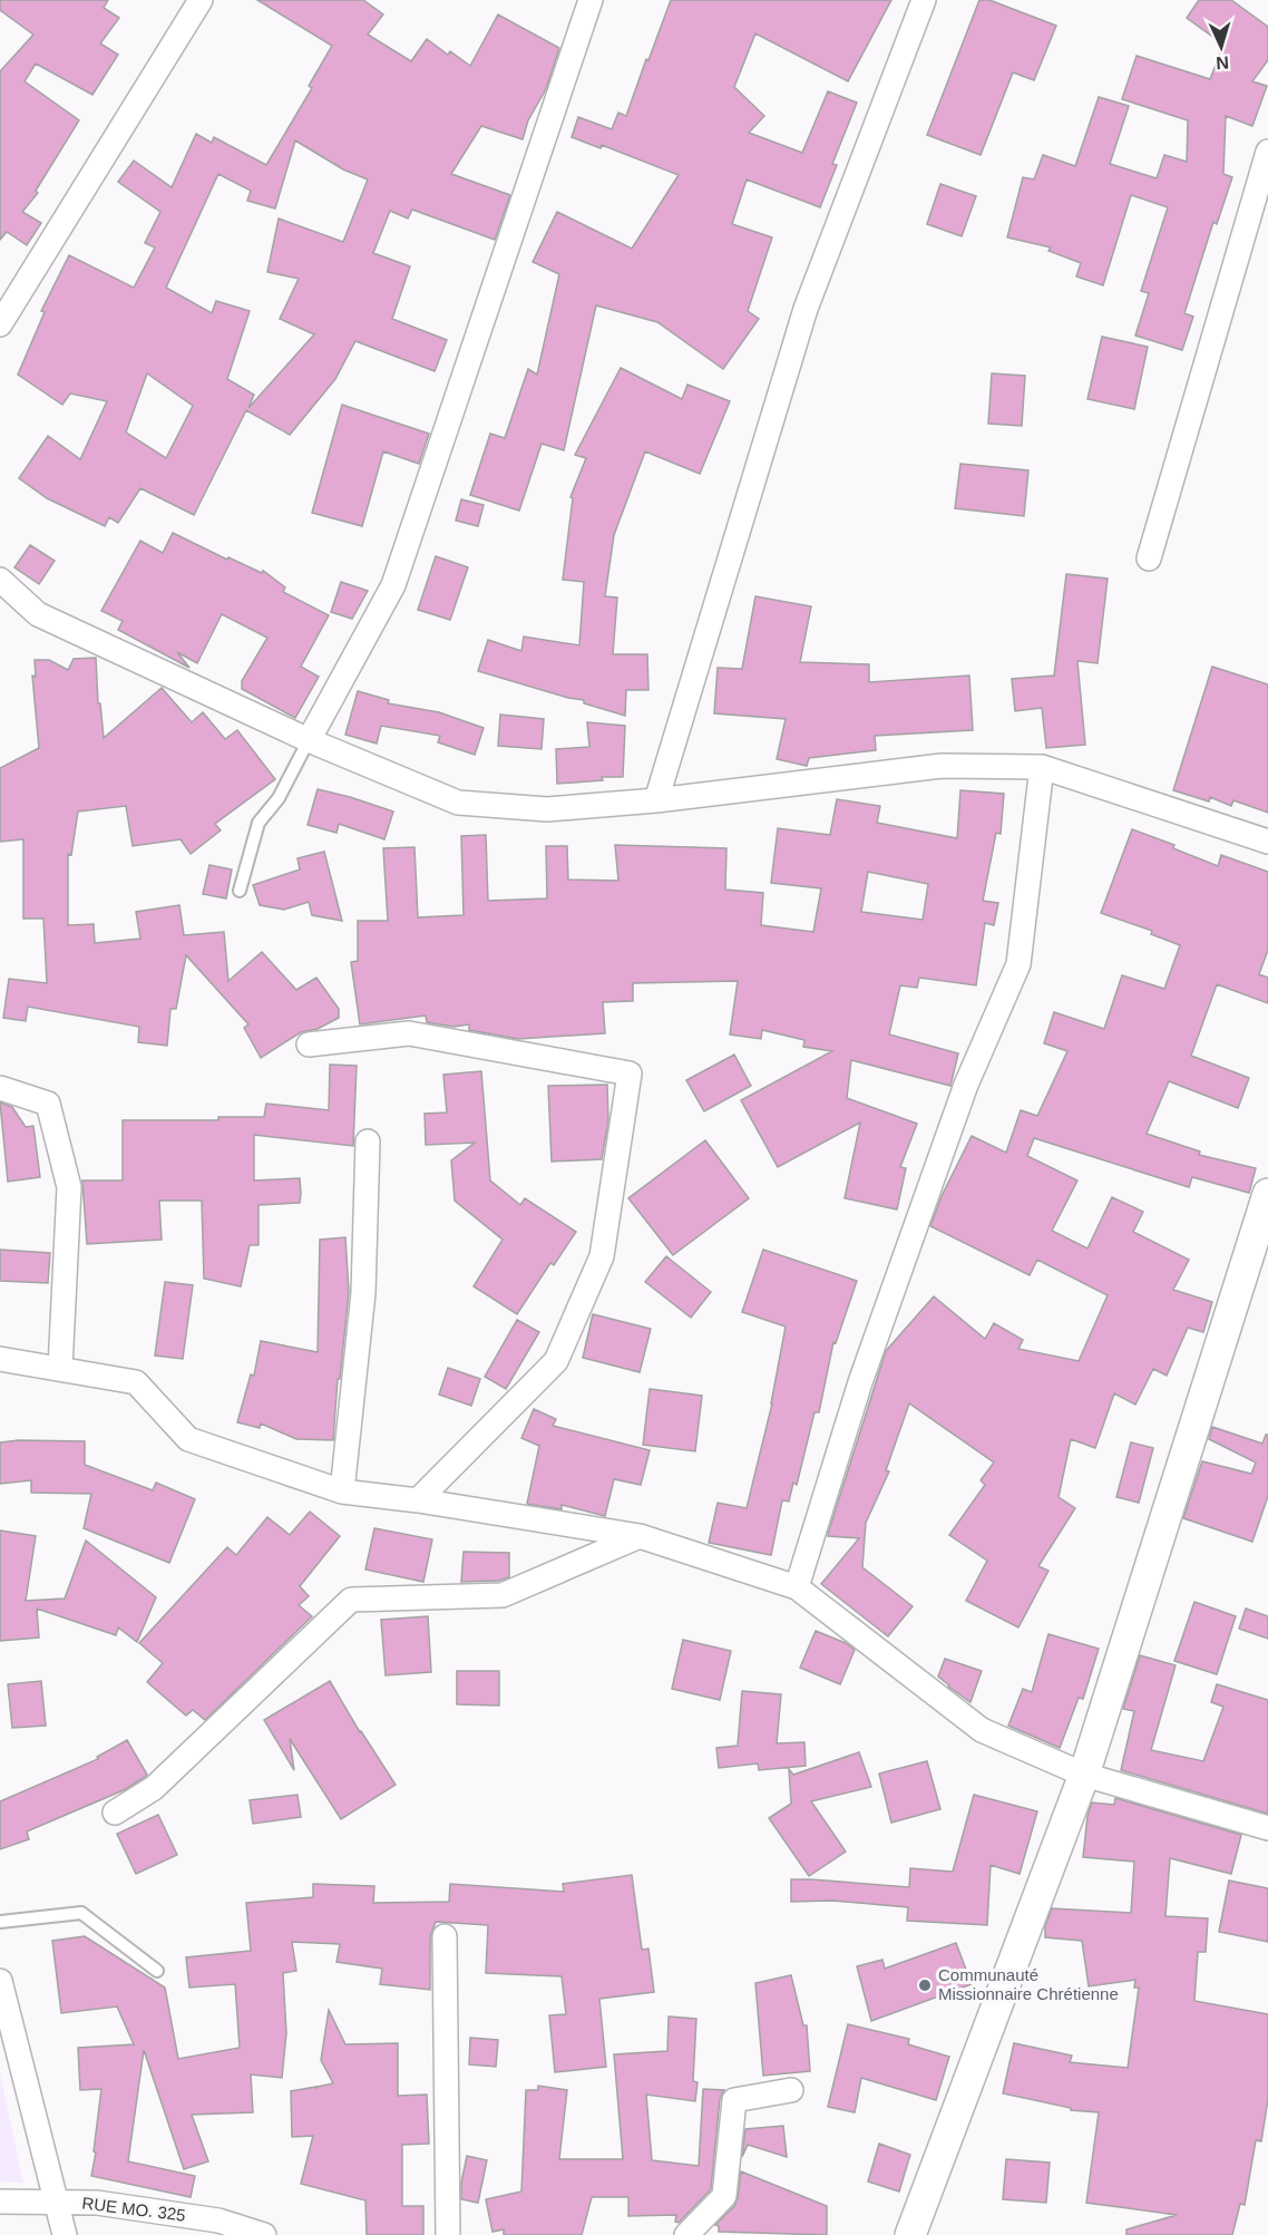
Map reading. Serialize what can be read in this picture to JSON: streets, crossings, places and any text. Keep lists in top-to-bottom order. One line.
{"streets":{"street":["RUE MO. 325"]},"places":["Communauté Missionnaire Chrétienne"],"north":"bottom"}
